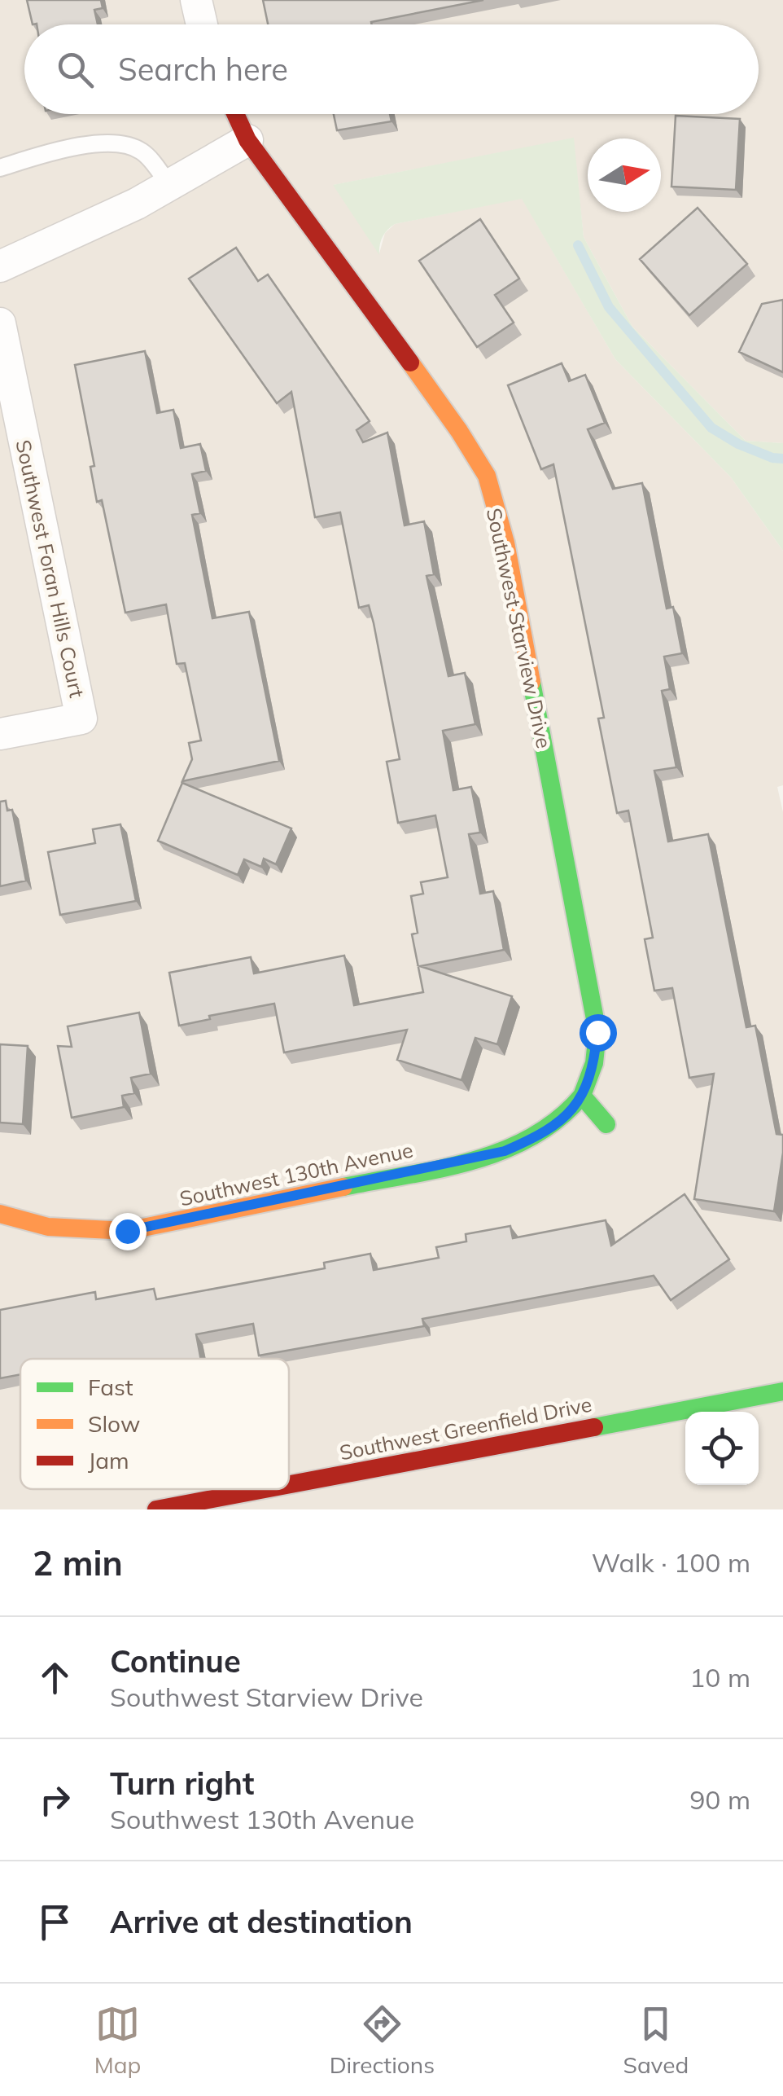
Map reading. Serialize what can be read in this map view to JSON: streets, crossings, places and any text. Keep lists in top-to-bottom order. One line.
{"streets":{"street":["Southwest Foran Hills Court","Southwest Starview Drive","Southwest 130th Avenue","Southwest Greenfield Drive"]},"crossings":[["Southwest Starview Drive","Southwest 130th Avenue"]],"legend":["Fast","Slow","Jam"],"north":"right","page":{"search":"Search here","heading":["2 min","Walk · 100 m"],"list":[["Continue","Southwest Starview Drive","10 m"],["Turn right","Southwest 130th Avenue","90 m"],"Arrive at destination"],"nav":["Map","Directions","Saved"]}}
